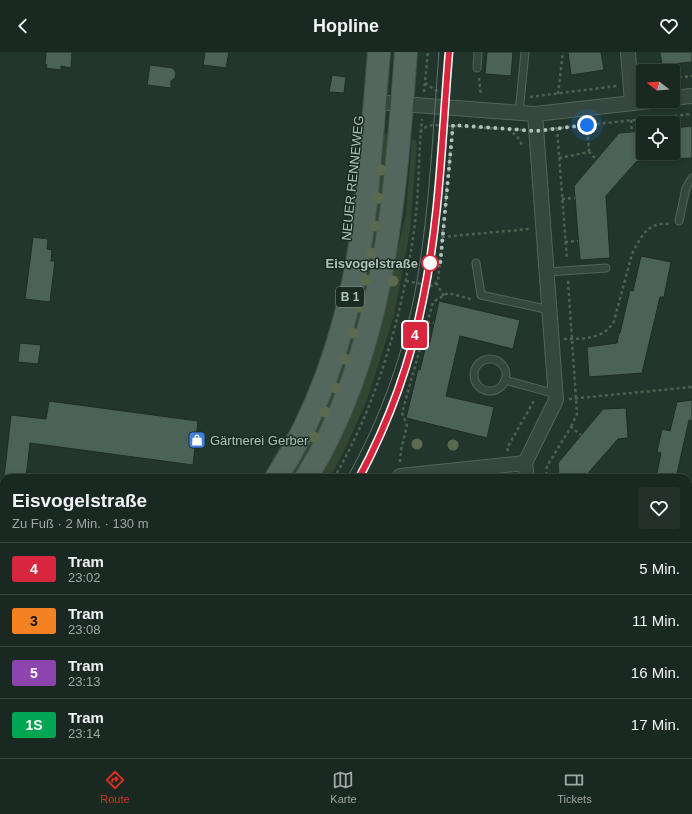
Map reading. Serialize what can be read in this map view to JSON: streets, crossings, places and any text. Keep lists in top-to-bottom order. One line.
{"streets":{"main road":["NEUER RENNEWEG","B 1"]},"places":{"other":["Eisvogelstraße"],"shop":["Gärtnerei Gerber"]},"lines":["tram line 4"],"north":"left","page":{"header":"Hopline","on_map":"4","heading":["Eisvogelstraße","Zu Fuß · 2 Min. · 130 m"],"list":[{"mark":"4","name":"Tram","note":"23:02","value":"5 Min."},{"mark":"3","name":"Tram","note":"23:08","value":"11 Min."},{"mark":"5","name":"Tram","note":"23:13","value":"16 Min."},{"mark":"1S","name":"Tram","note":"23:14","value":"17 Min."}],"tabs":["Route","Karte","Tickets"]}}
